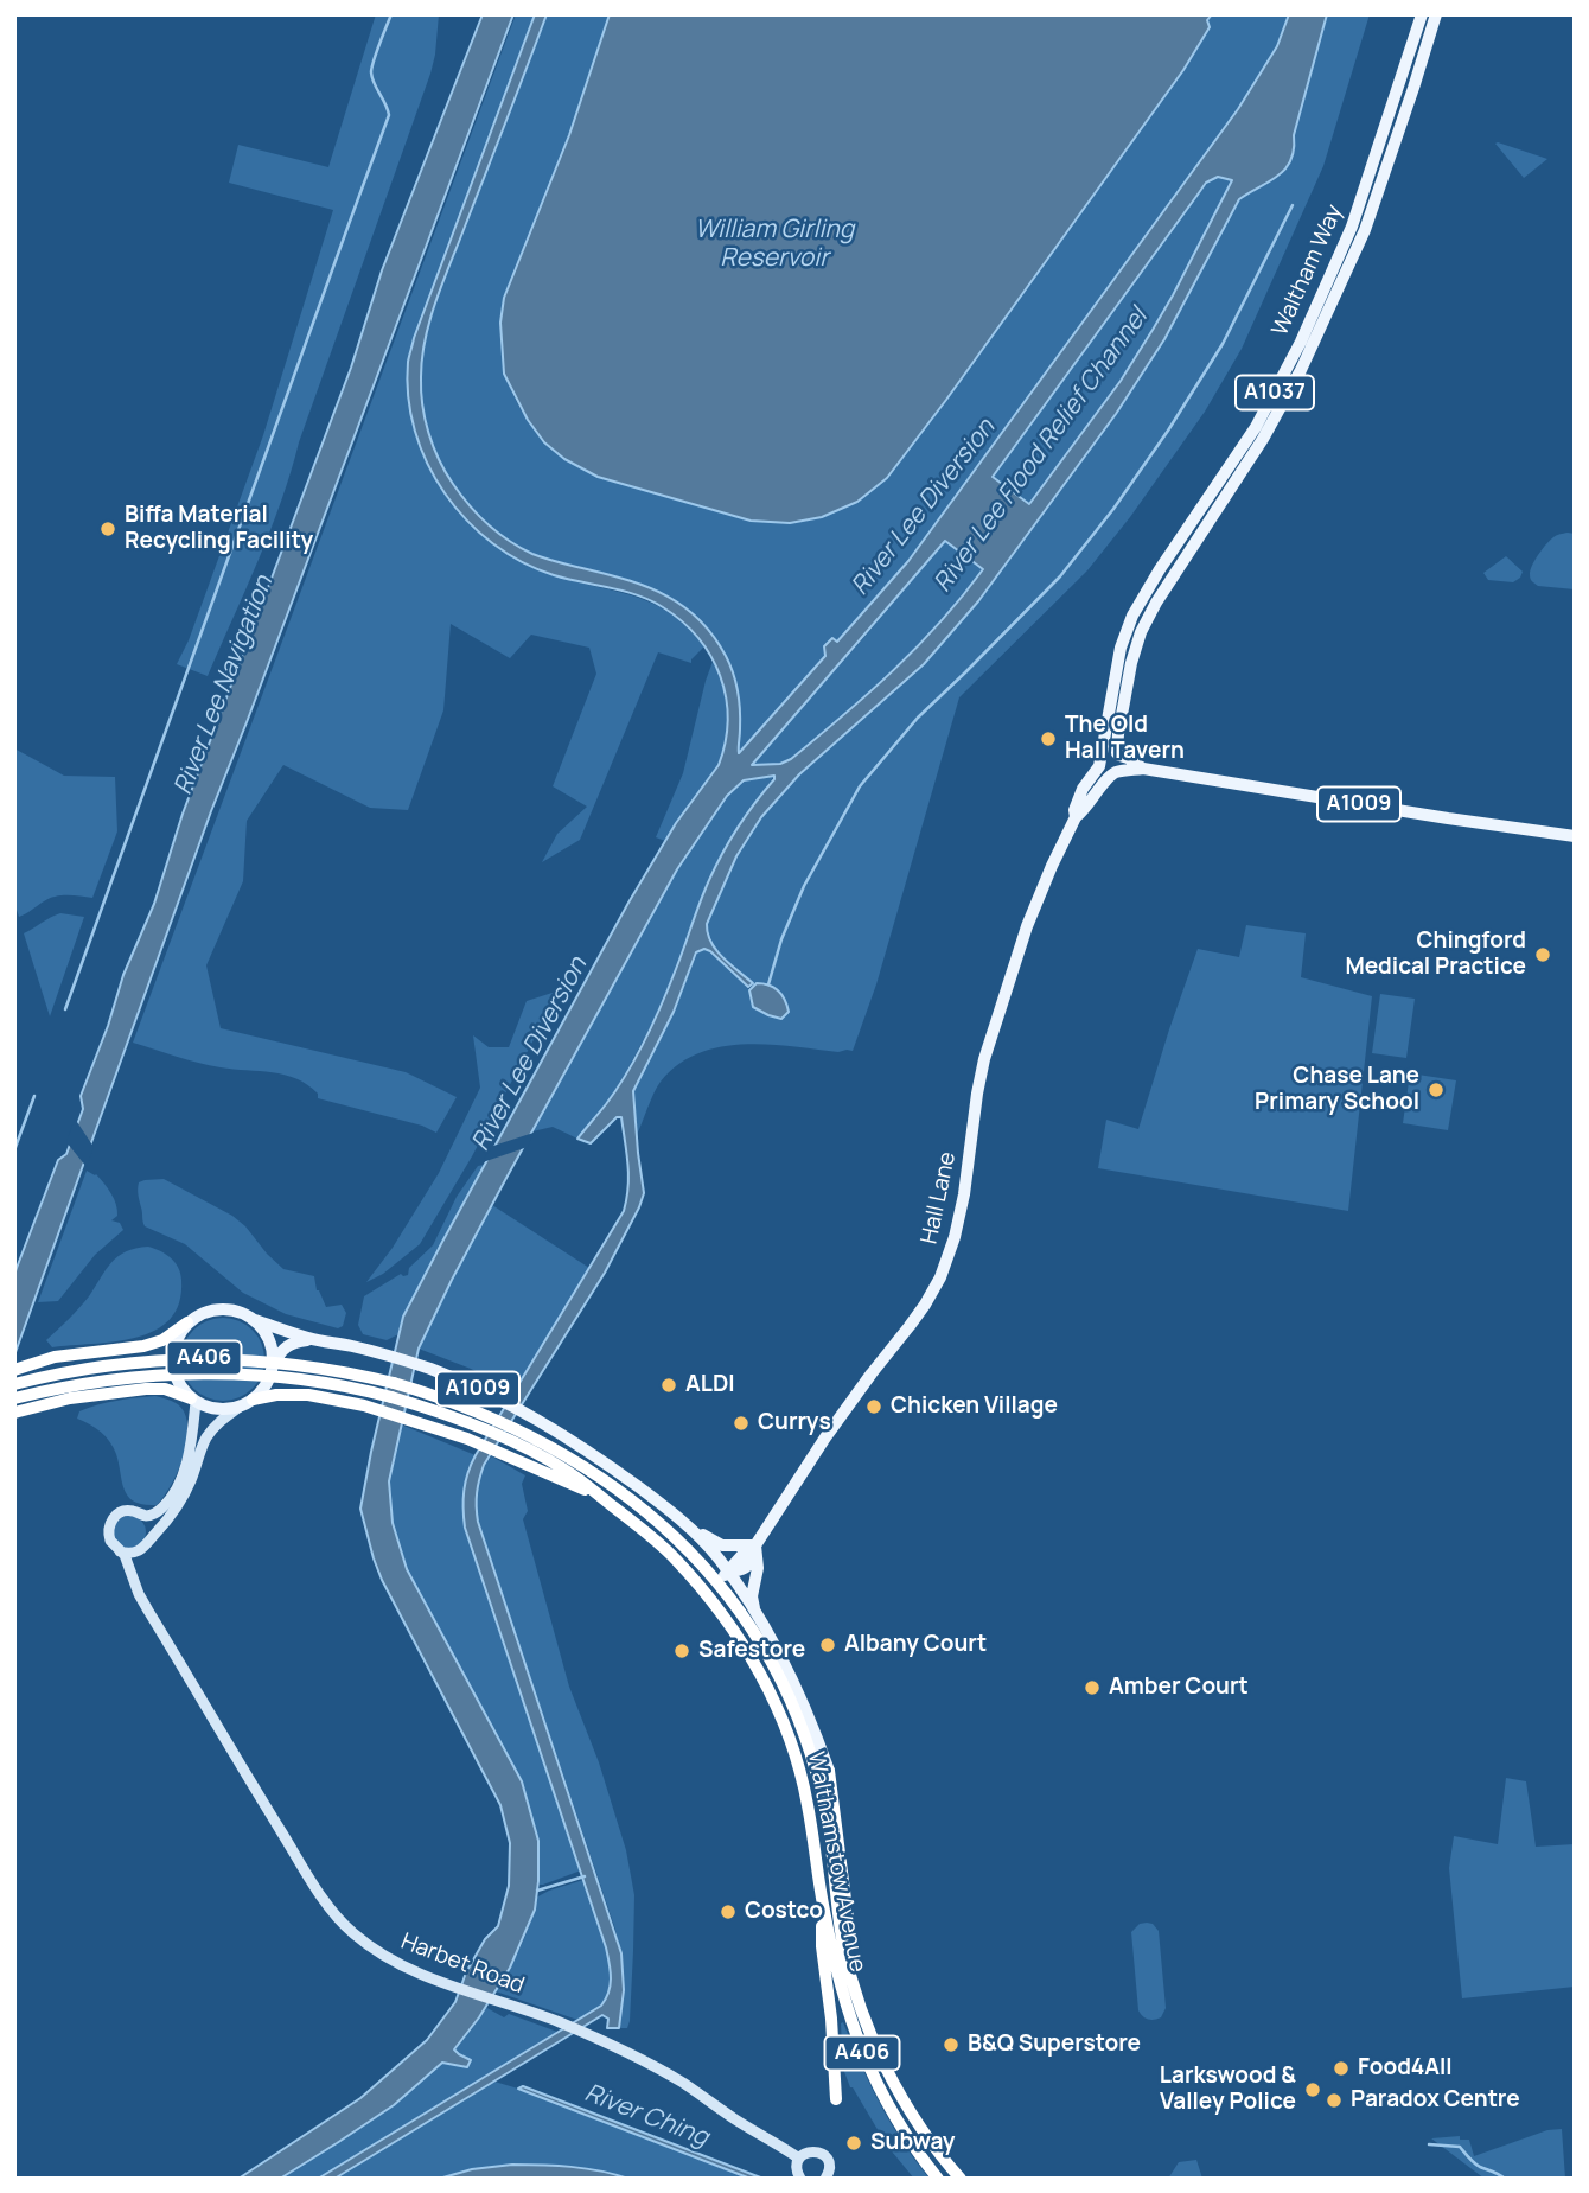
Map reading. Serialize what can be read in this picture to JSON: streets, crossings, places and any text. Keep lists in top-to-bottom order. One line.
{"streets":{"highway":["A406","Walthamstow Avenue"],"main road":["Waltham Way","A1037","A1009","Hall Lane"],"street":["Harbet Road"]},"crossings":[["Waltham Way","A1009"],["Waltham Way","Hall Lane"],["A1009","Hall Lane"],["A1009","A406"],["A406","Walthamstow Avenue"]],"water":["William Girling Reservoir","River Lee Flood Relief Channel","River Lee Diversion","River Lee Navigation","River Ching"],"places":["Biffa Material Recycling Facility","The Old Hall Tavern","Chingford Medical Practice","Chase Lane Primary School","ALDI","Chicken Village","Currys","Albany Court","Safestore","Amber Court","Costco","B&Q Superstore","Food4All","Larkswood & Valley Police","Paradox Centre","Subway"]}
